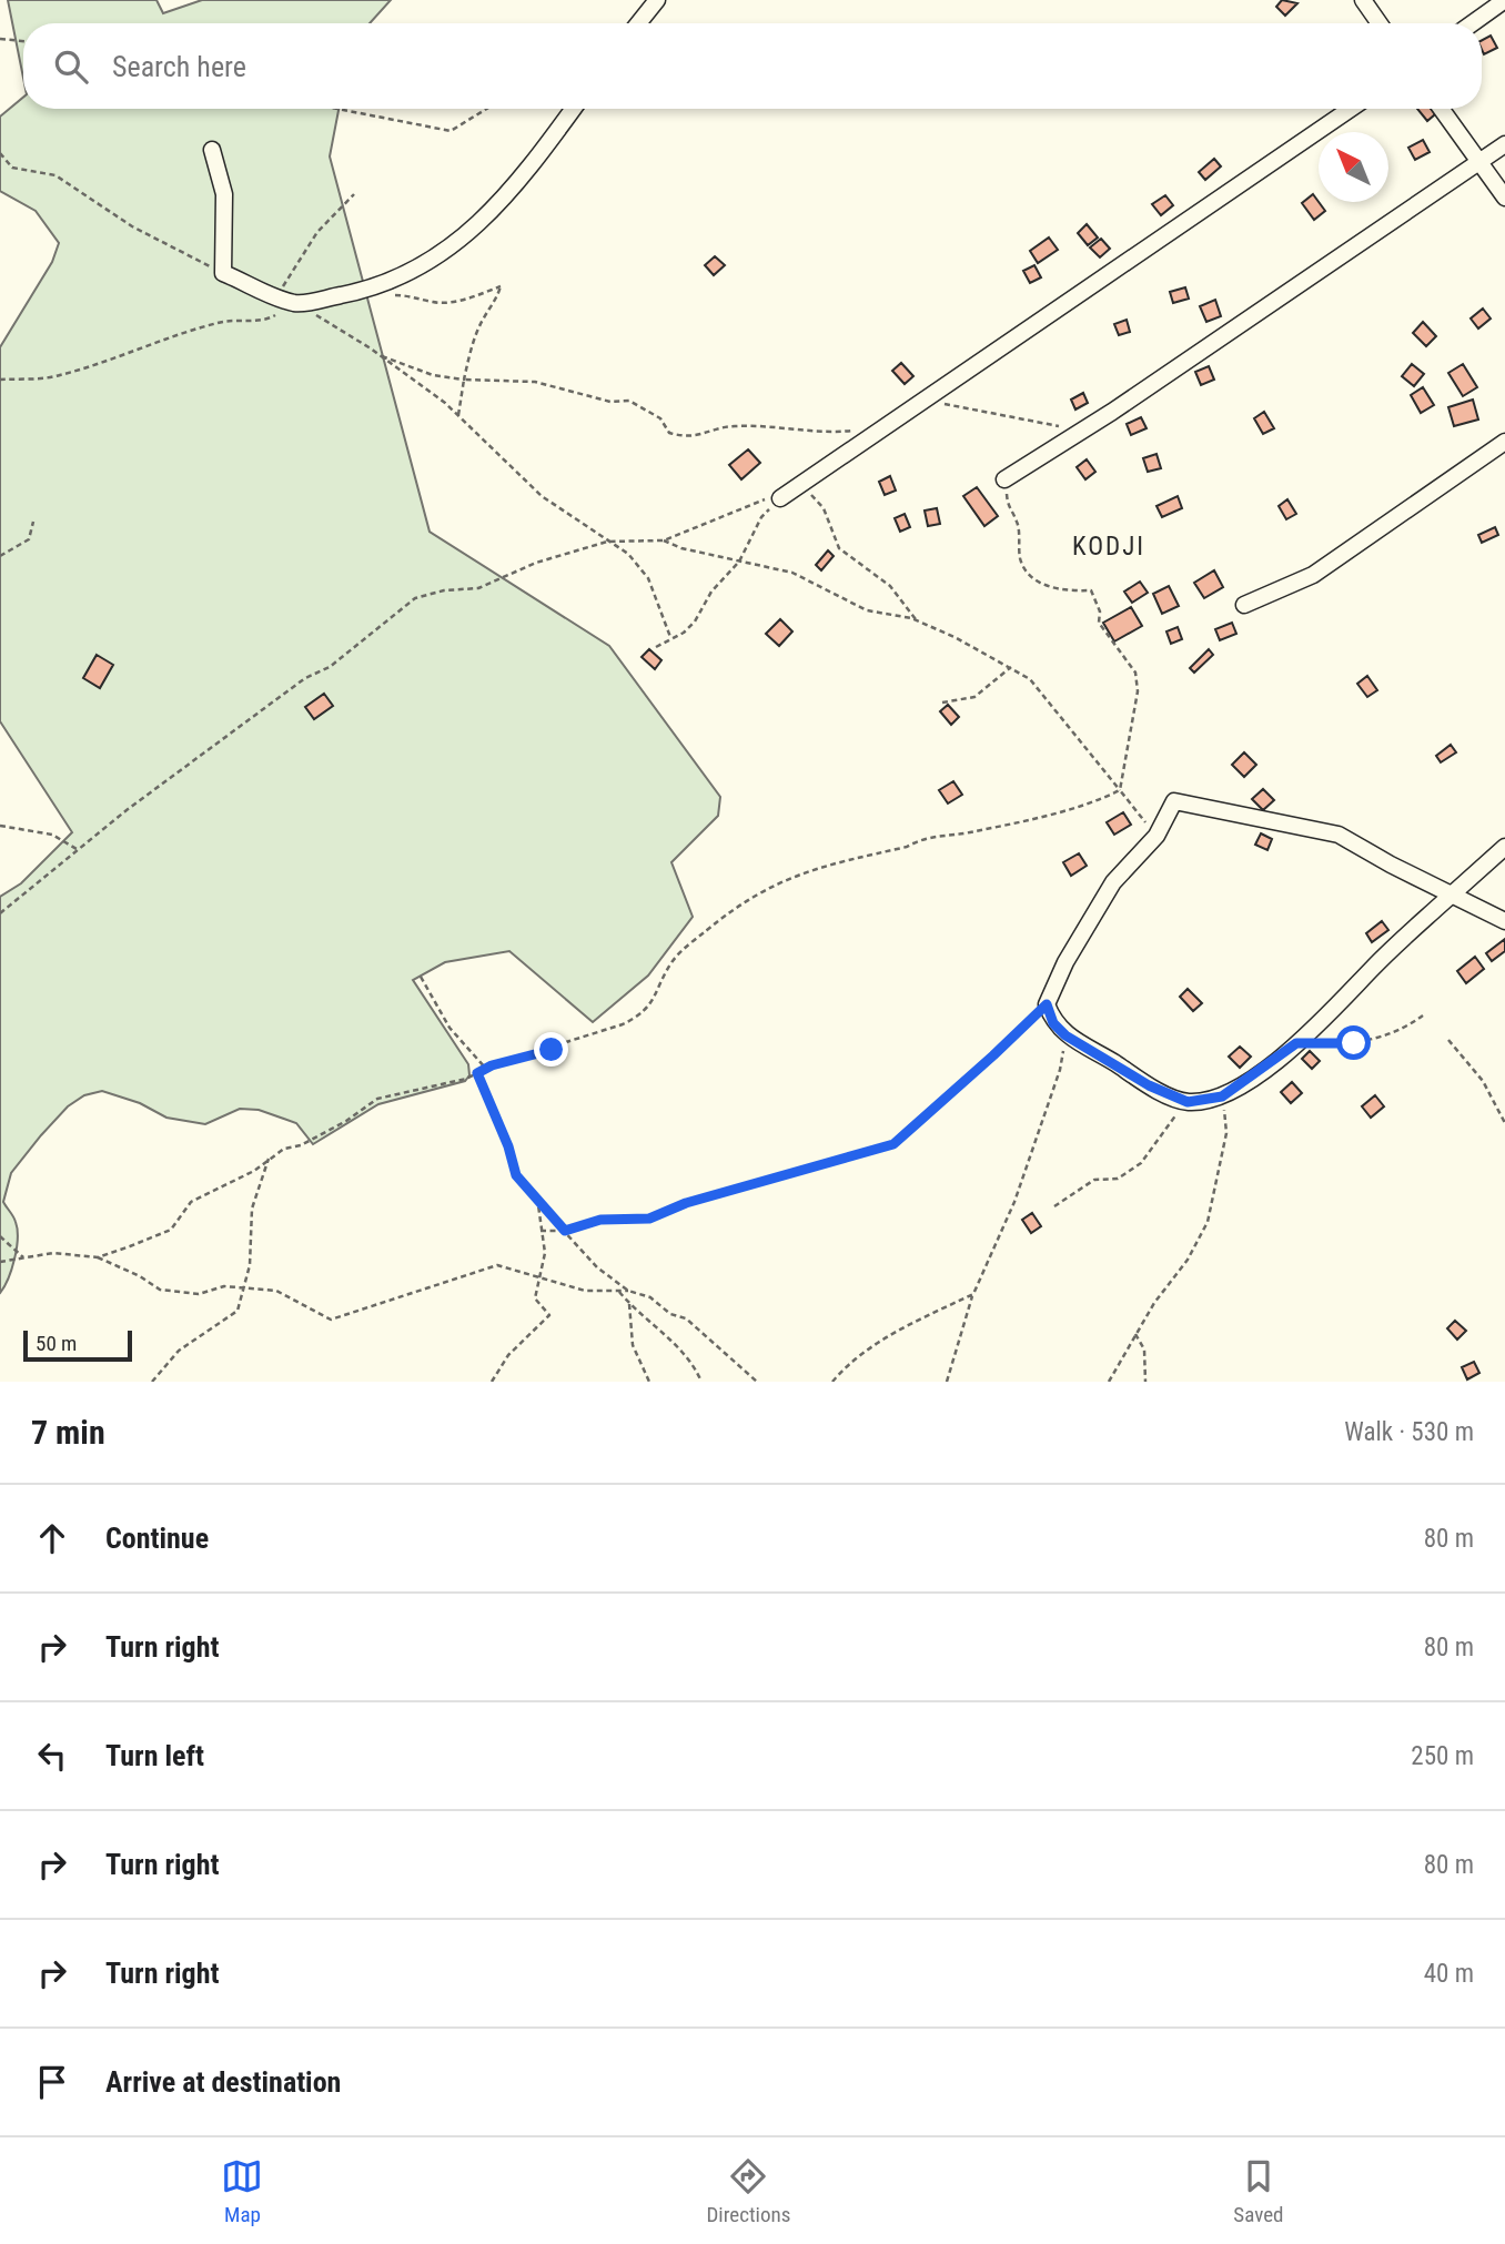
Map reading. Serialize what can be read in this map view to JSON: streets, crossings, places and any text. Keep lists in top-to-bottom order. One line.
{"districts":["KODJI"],"scale_bar":"50 m","north":"top left","page":{"search":"Search here","scale":"50 m","heading":["7 min","Walk · 530 m"],"list":[["Continue","80 m"],["Turn right","80 m"],["Turn left","250 m"],["Turn right","80 m"],["Turn right","40 m"],"Arrive at destination"],"nav":["Map","Directions","Saved"]}}
